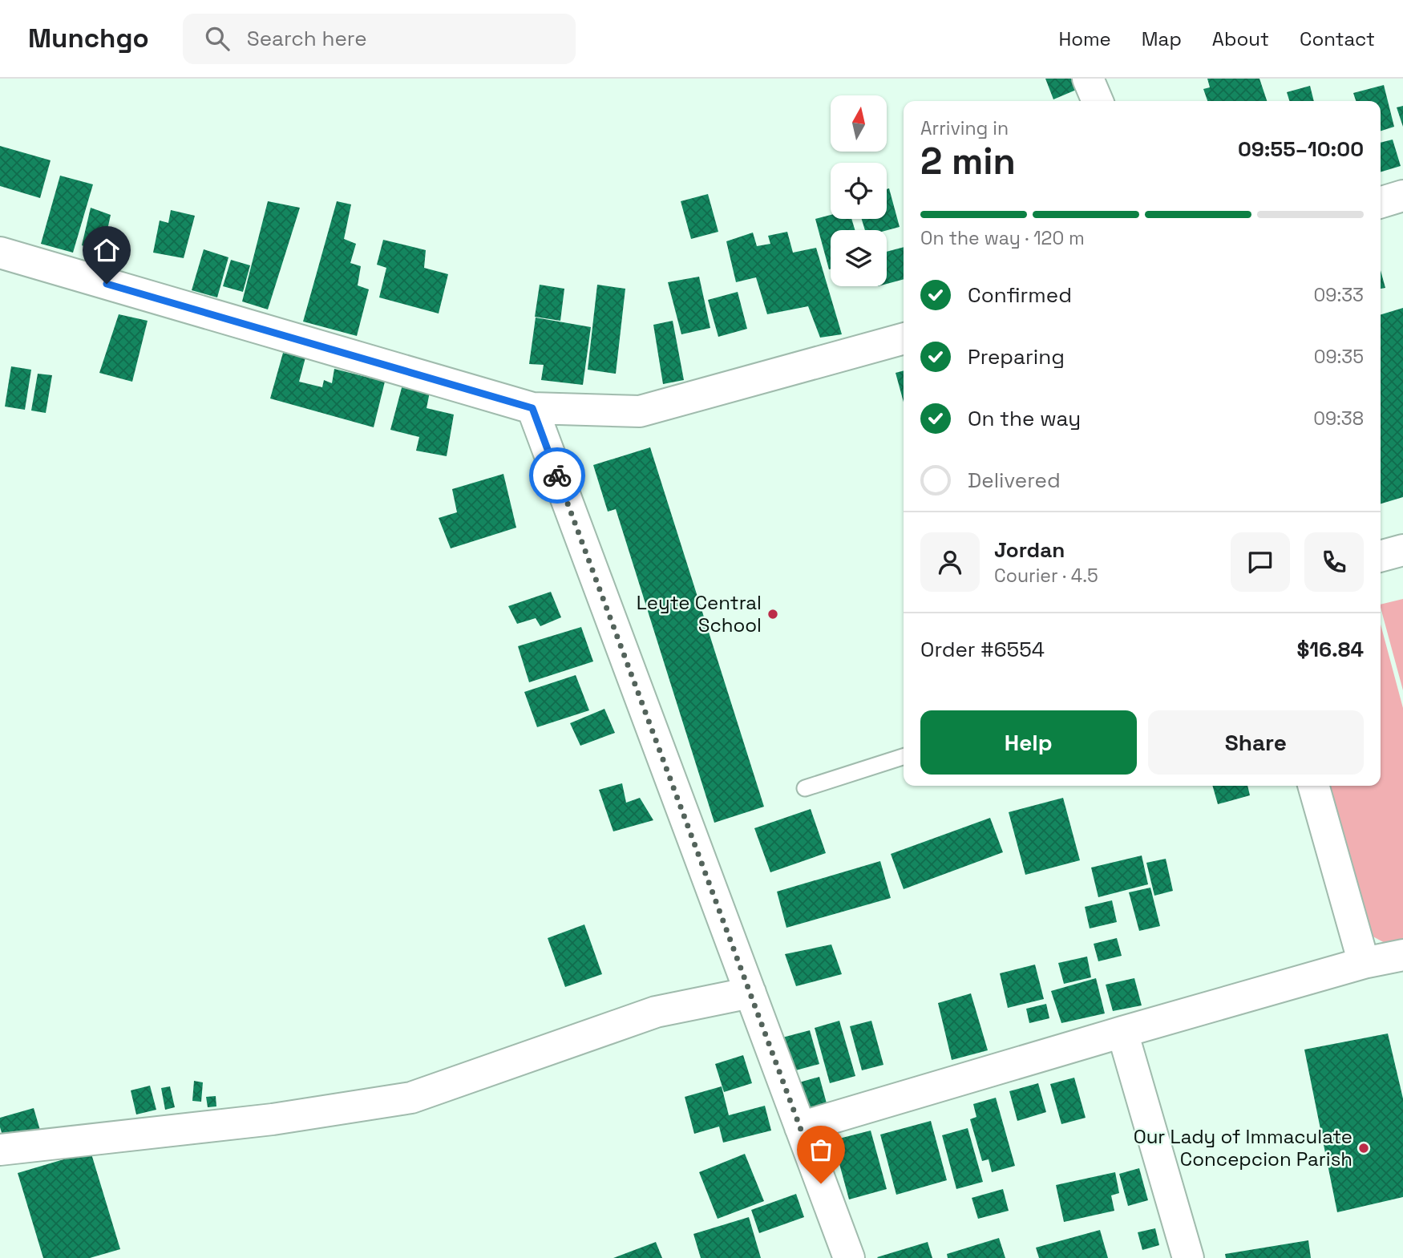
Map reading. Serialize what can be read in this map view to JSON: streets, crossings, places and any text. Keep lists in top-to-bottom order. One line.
{"places":["Leyte Central School","Our Lady of Immaculate Concepcion Parish"],"north":"top","page":{"header":"Munchgo","search":"Search here","nav":["Home","Map","About","Contact"],"heading":["2 min","Arriving in","09:55–10:00"],"panel":["Jordan","Courier · 4.5","Order #6554","$16.84"],"bar":"On the way · 120 m","list":[["Confirmed","09:33"],["Preparing","09:35"],["On the way","09:38"],"Delivered"],"buttons":["Help","Share"]}}
